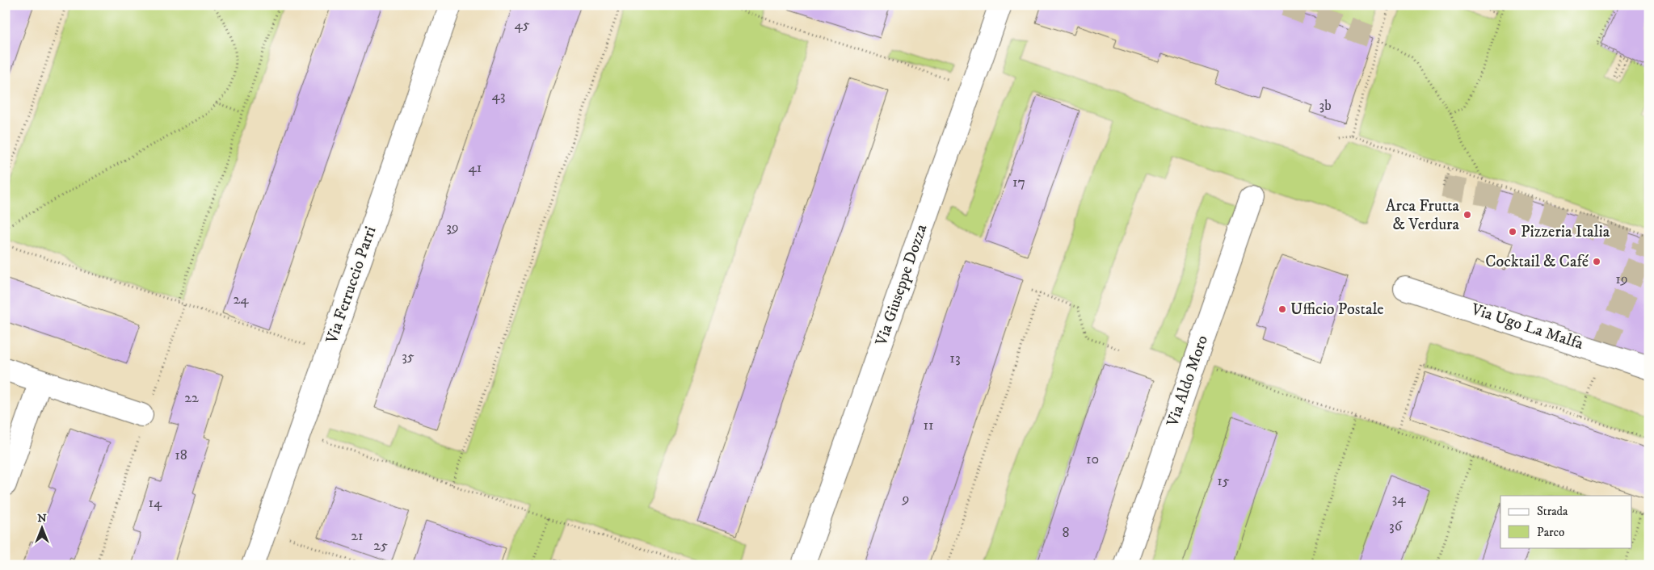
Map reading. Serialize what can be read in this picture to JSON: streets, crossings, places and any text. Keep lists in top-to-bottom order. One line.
{"streets":{"street":["Via Ferruccio Parri","Via Giuseppe Dozza","Via Ugo La Malfa","Via Aldo Moro"]},"places":["Arca Frutta & Verdura","Pizzeria Italia","Cocktail & Café","Ufficio Postale"],"house_numbers":["45","43","3b","41","17","39","19","24","35","13","22","11","18","10","15","9","34","14","36","8","21","25"],"legend":["Strada","Parco"],"north":"top"}
